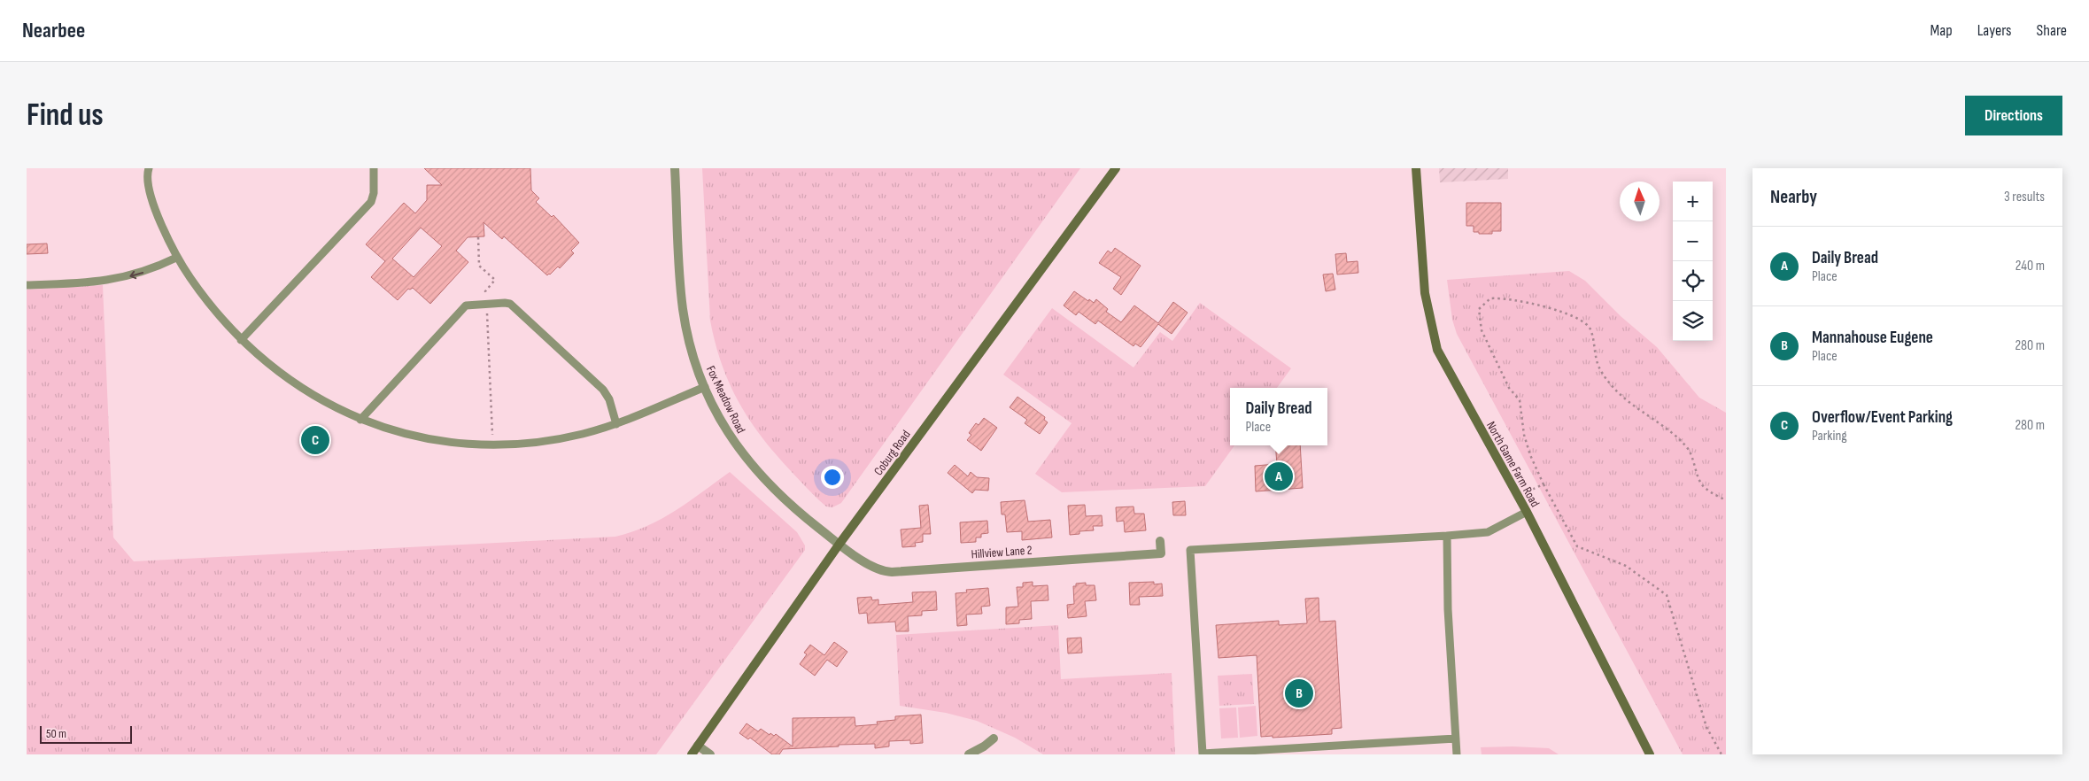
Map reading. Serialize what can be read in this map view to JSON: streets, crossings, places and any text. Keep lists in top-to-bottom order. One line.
{"streets":{"main road":["Coburg Road","North Game Farm Road"],"street":["Fox Meadow Road","Hillview Lane 2"]},"crossings":[["Fox Meadow Road","Coburg Road"],["Fox Meadow Road","Hillview Lane 2"],["Coburg Road","Hillview Lane 2"]],"scale_bar":"50 m","north":"top","page":{"header":"Nearbee","nav":["Map","Layers","Share"],"buttons":"Directions","title":"Find us","heading":["Nearby","3 results"],"map_buttons":["+","−"],"list":[{"mark":"A","name":"Daily Bread","note":"Place","value":"240 m"},{"mark":"B","name":"Mannahouse Eugene","note":"Place","value":"280 m"},{"mark":"C","name":"Overflow/Event Parking","note":"Parking","value":"280 m"}],"popup":["Daily Bread","Place"],"pins":["C","A","B"],"scale":"50 m"}}
